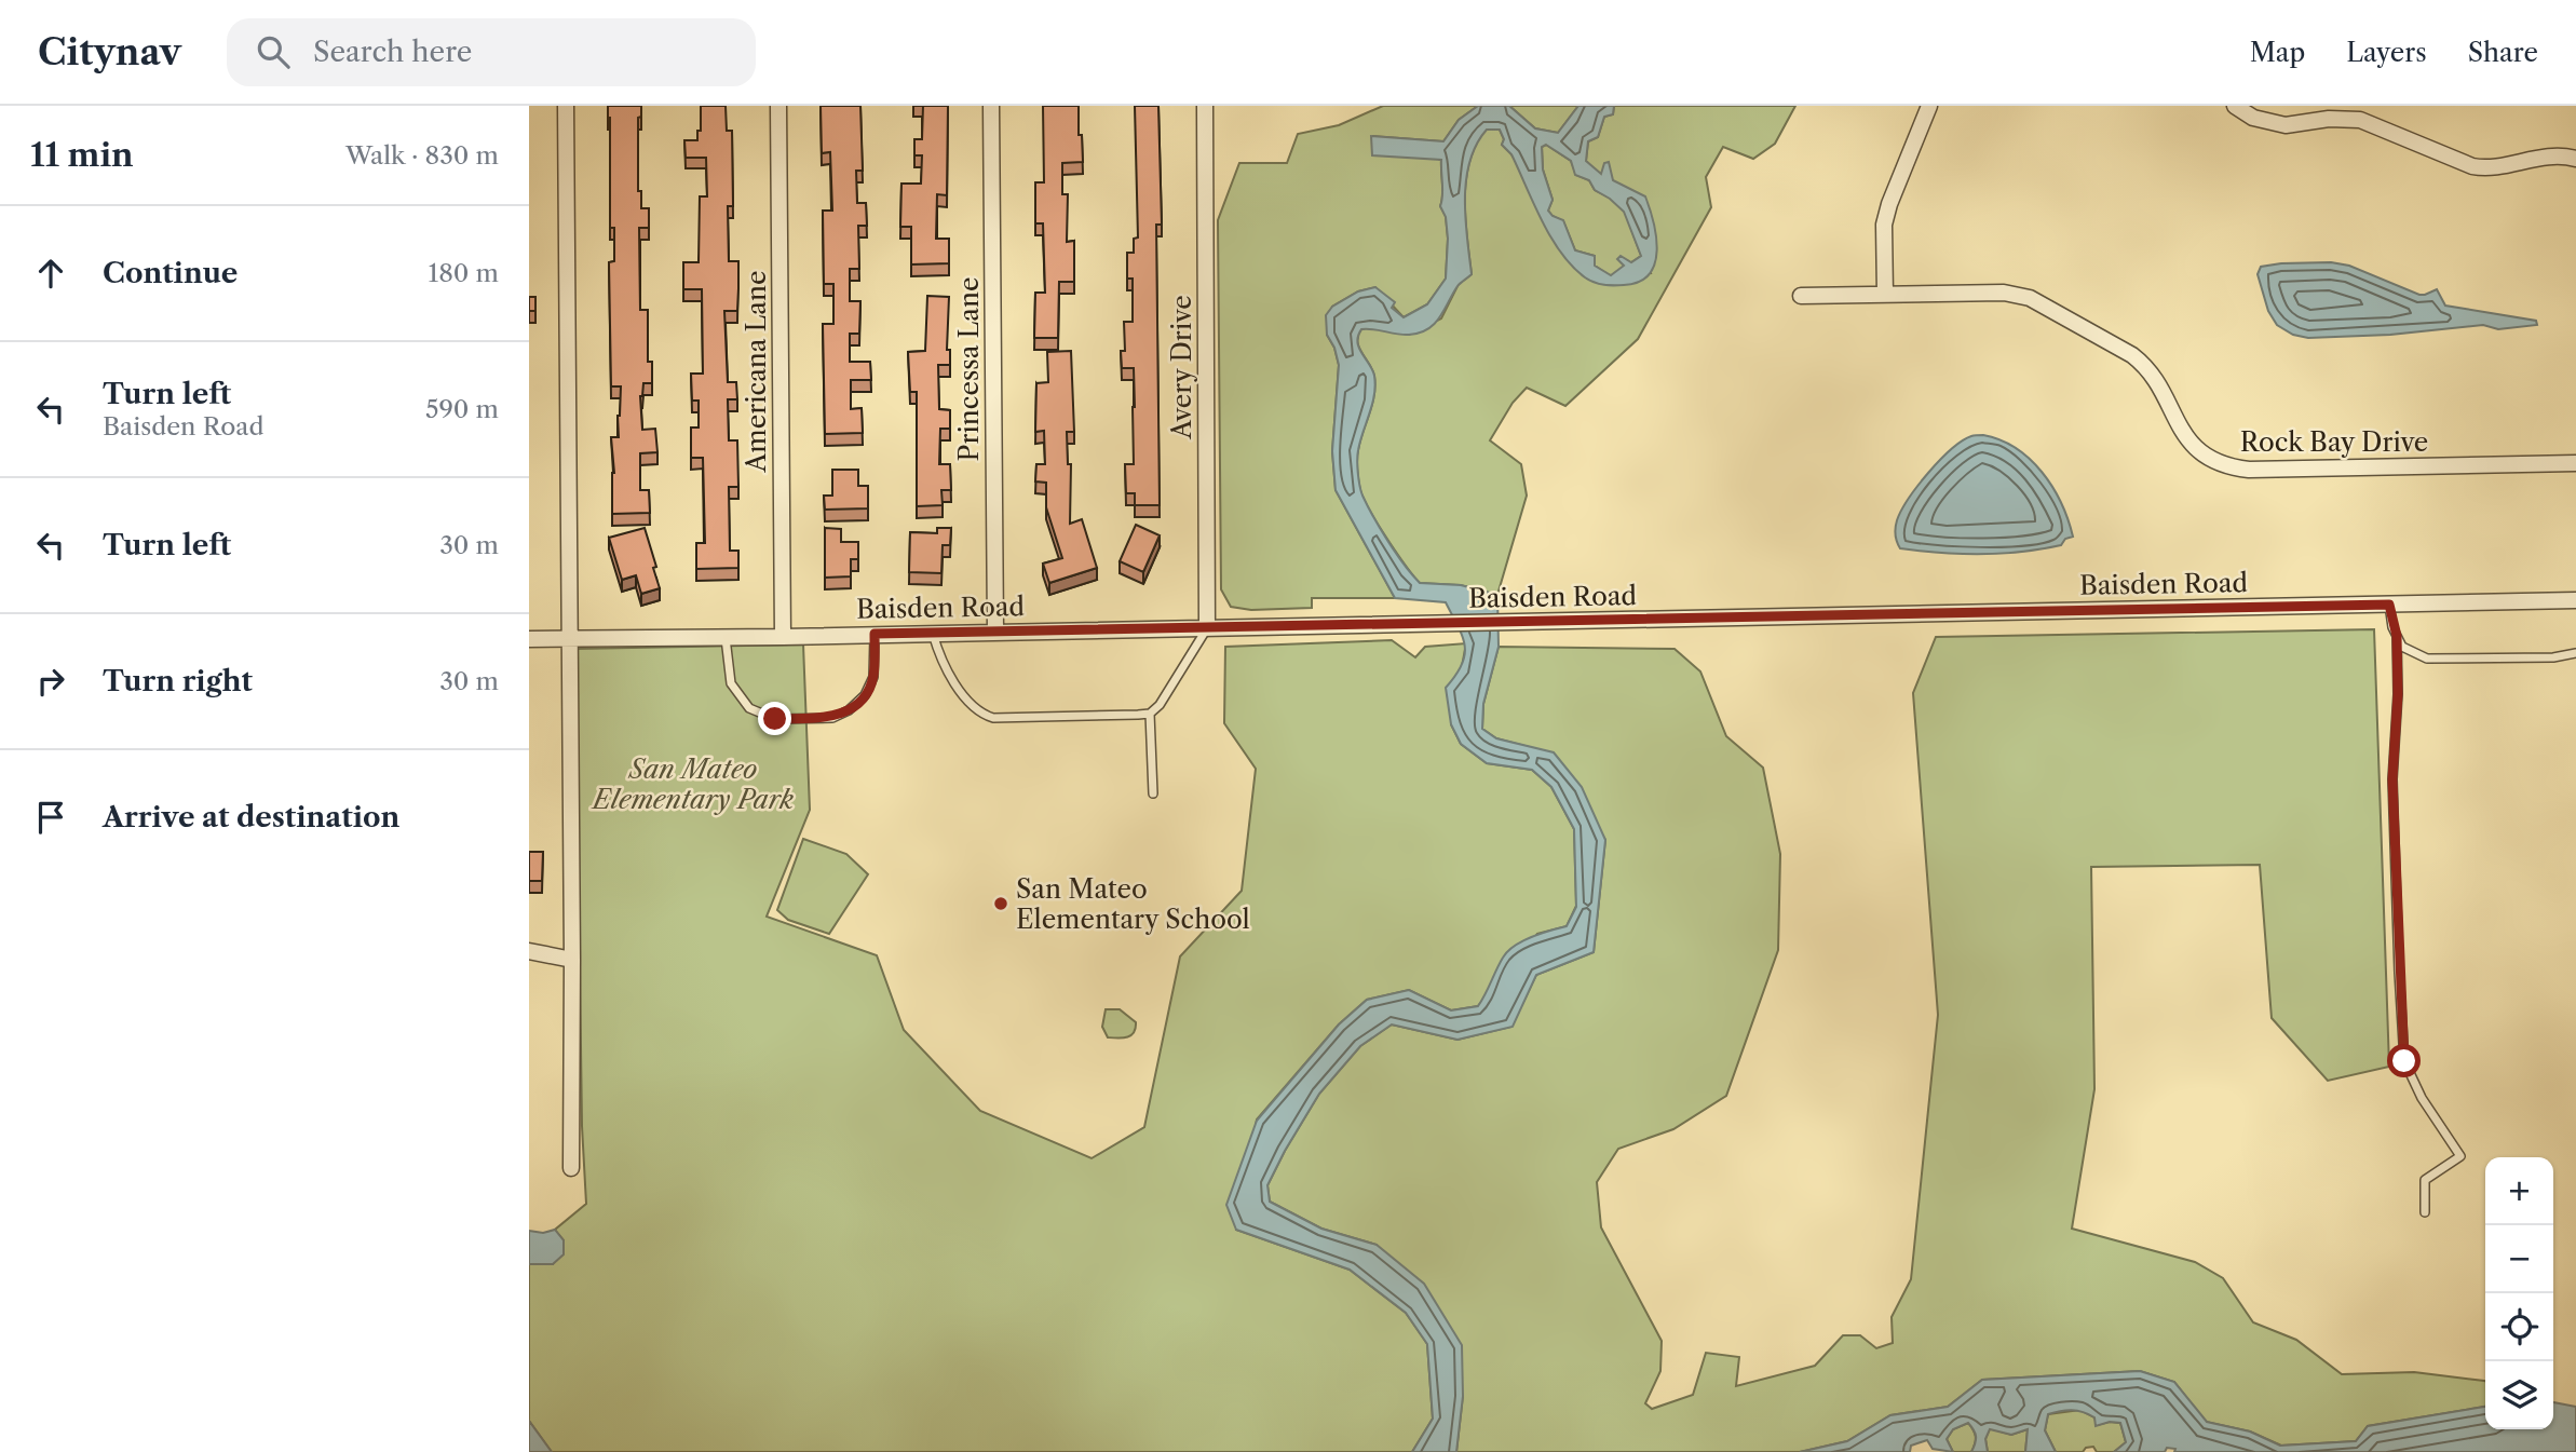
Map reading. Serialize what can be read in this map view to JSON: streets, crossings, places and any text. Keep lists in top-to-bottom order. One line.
{"streets":{"street":["Avery Drive","Princessa Lane","Americana Lane","Rock Bay Drive","Baisden Road"]},"crossings":[["Avery Drive","Baisden Road"],["Princessa Lane","Baisden Road"],["Americana Lane","Baisden Road"]],"parks":["San Mateo Elementary Park"],"places":["San Mateo Elementary School"],"page":{"header":"Citynav","search":"Search here","nav":["Map","Layers","Share"],"heading":["11 min","Walk · 830 m"],"list":[["Continue","180 m"],["Turn left","Baisden Road","590 m"],["Turn left","30 m"],["Turn right","30 m"],"Arrive at destination"],"map_buttons":["+","−"]}}
